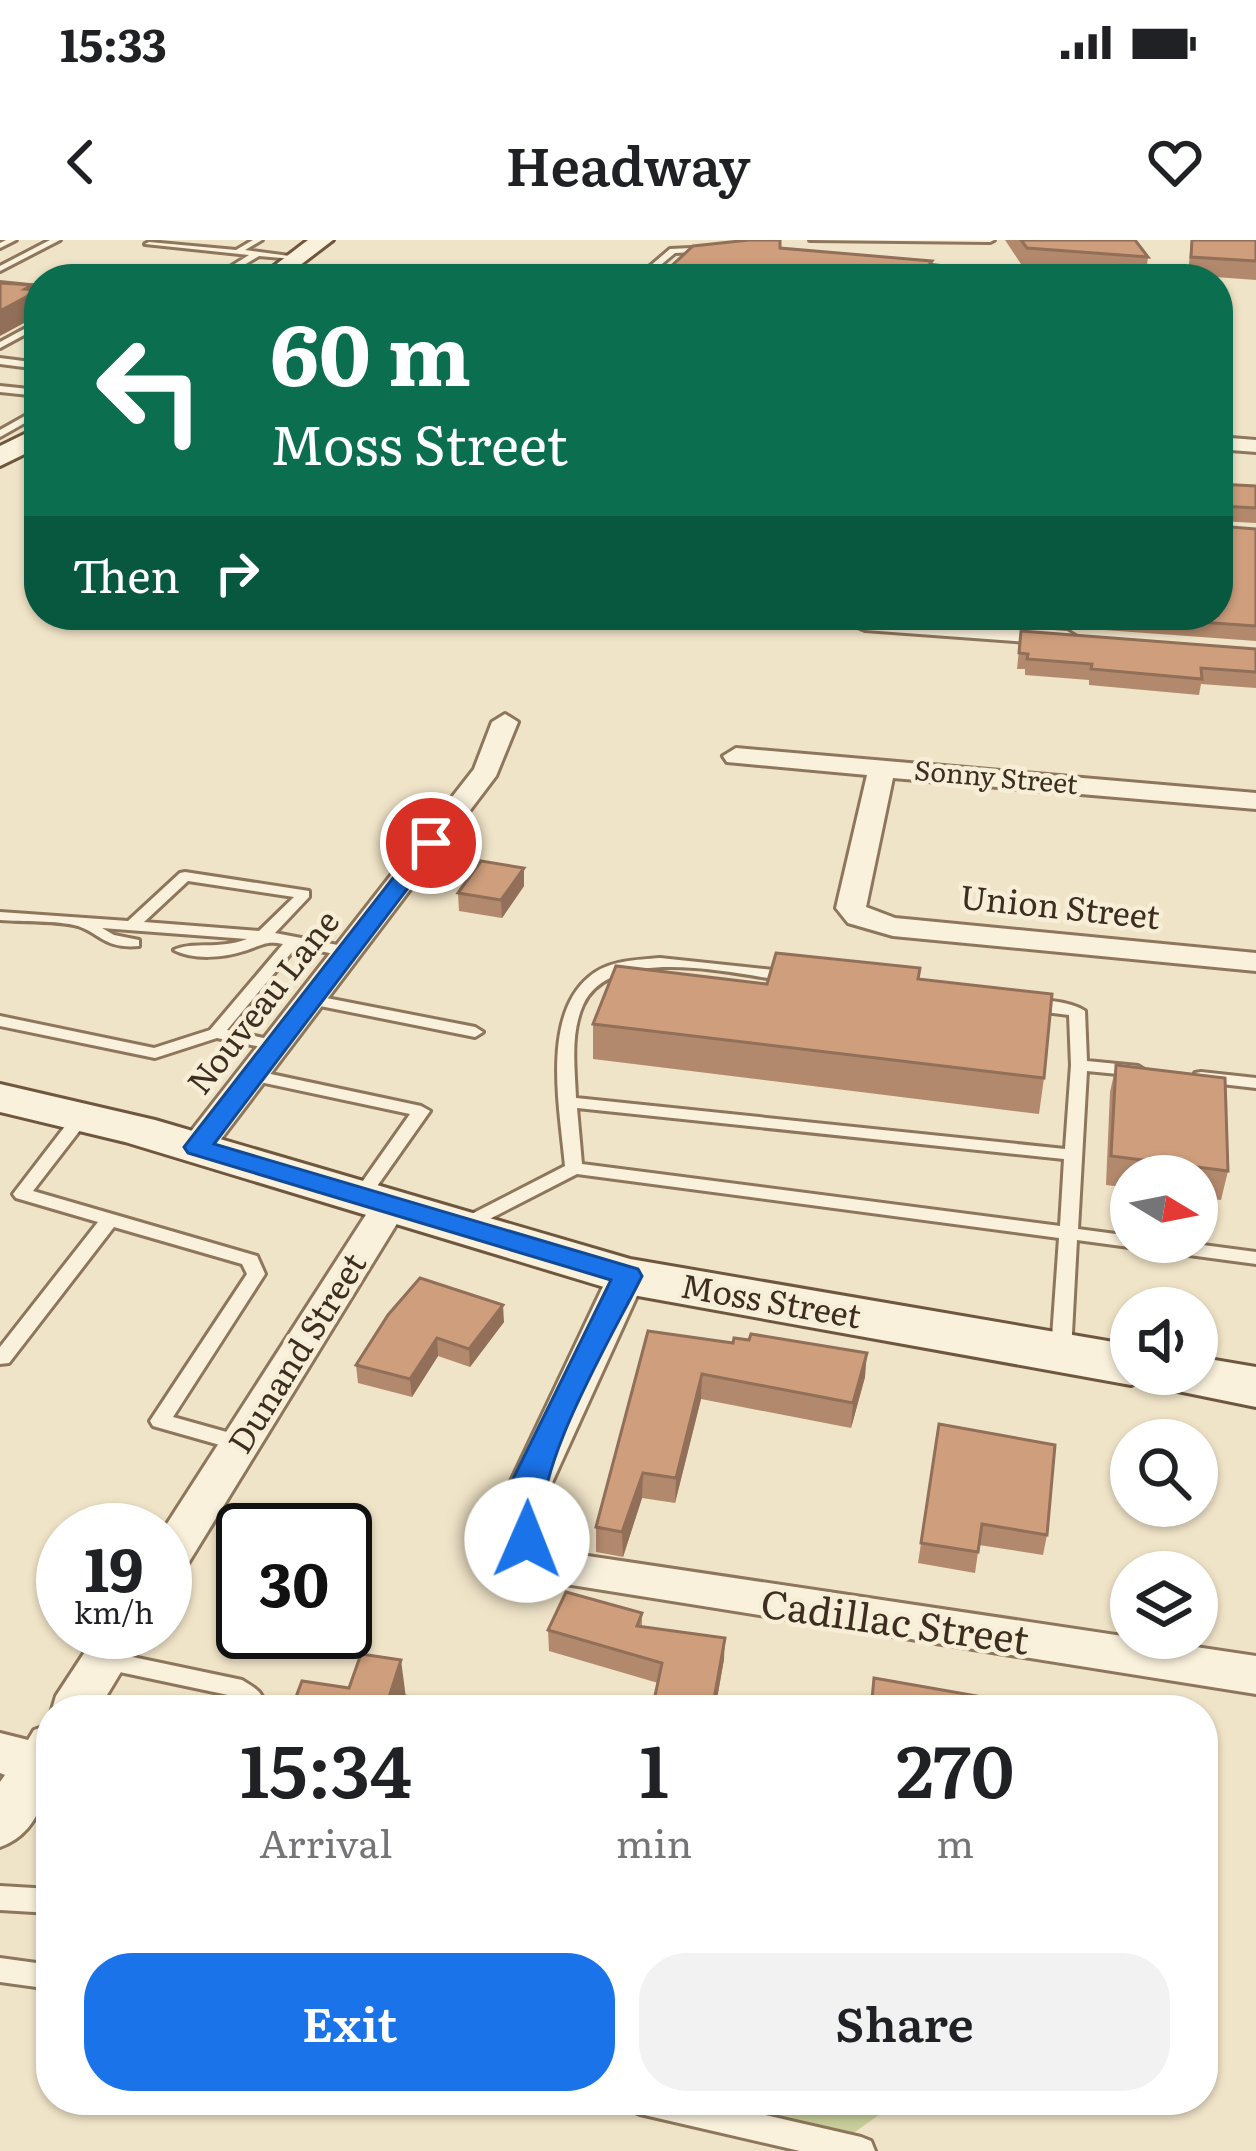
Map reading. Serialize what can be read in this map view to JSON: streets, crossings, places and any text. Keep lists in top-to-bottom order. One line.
{"streets":{"main road":["Moss Street"],"street":["Sonny Street","Union Street","Nouveau Lane","Dunand Street","Cadillac Street"]},"crossings":[["Sonny Street","Union Street"],["Nouveau Lane","Moss Street"],["Moss Street","Dunand Street"],["Moss Street","Cadillac Street"]],"north":"right","page":{"status":"15:33","header":"Headway","turn":["60 m","Moss Street"],"then":"Then","speed":"19 km/h","limit":"30","eta":["15:34","Arrival","1","min","270","m"],"buttons":["Exit","Share"]}}
